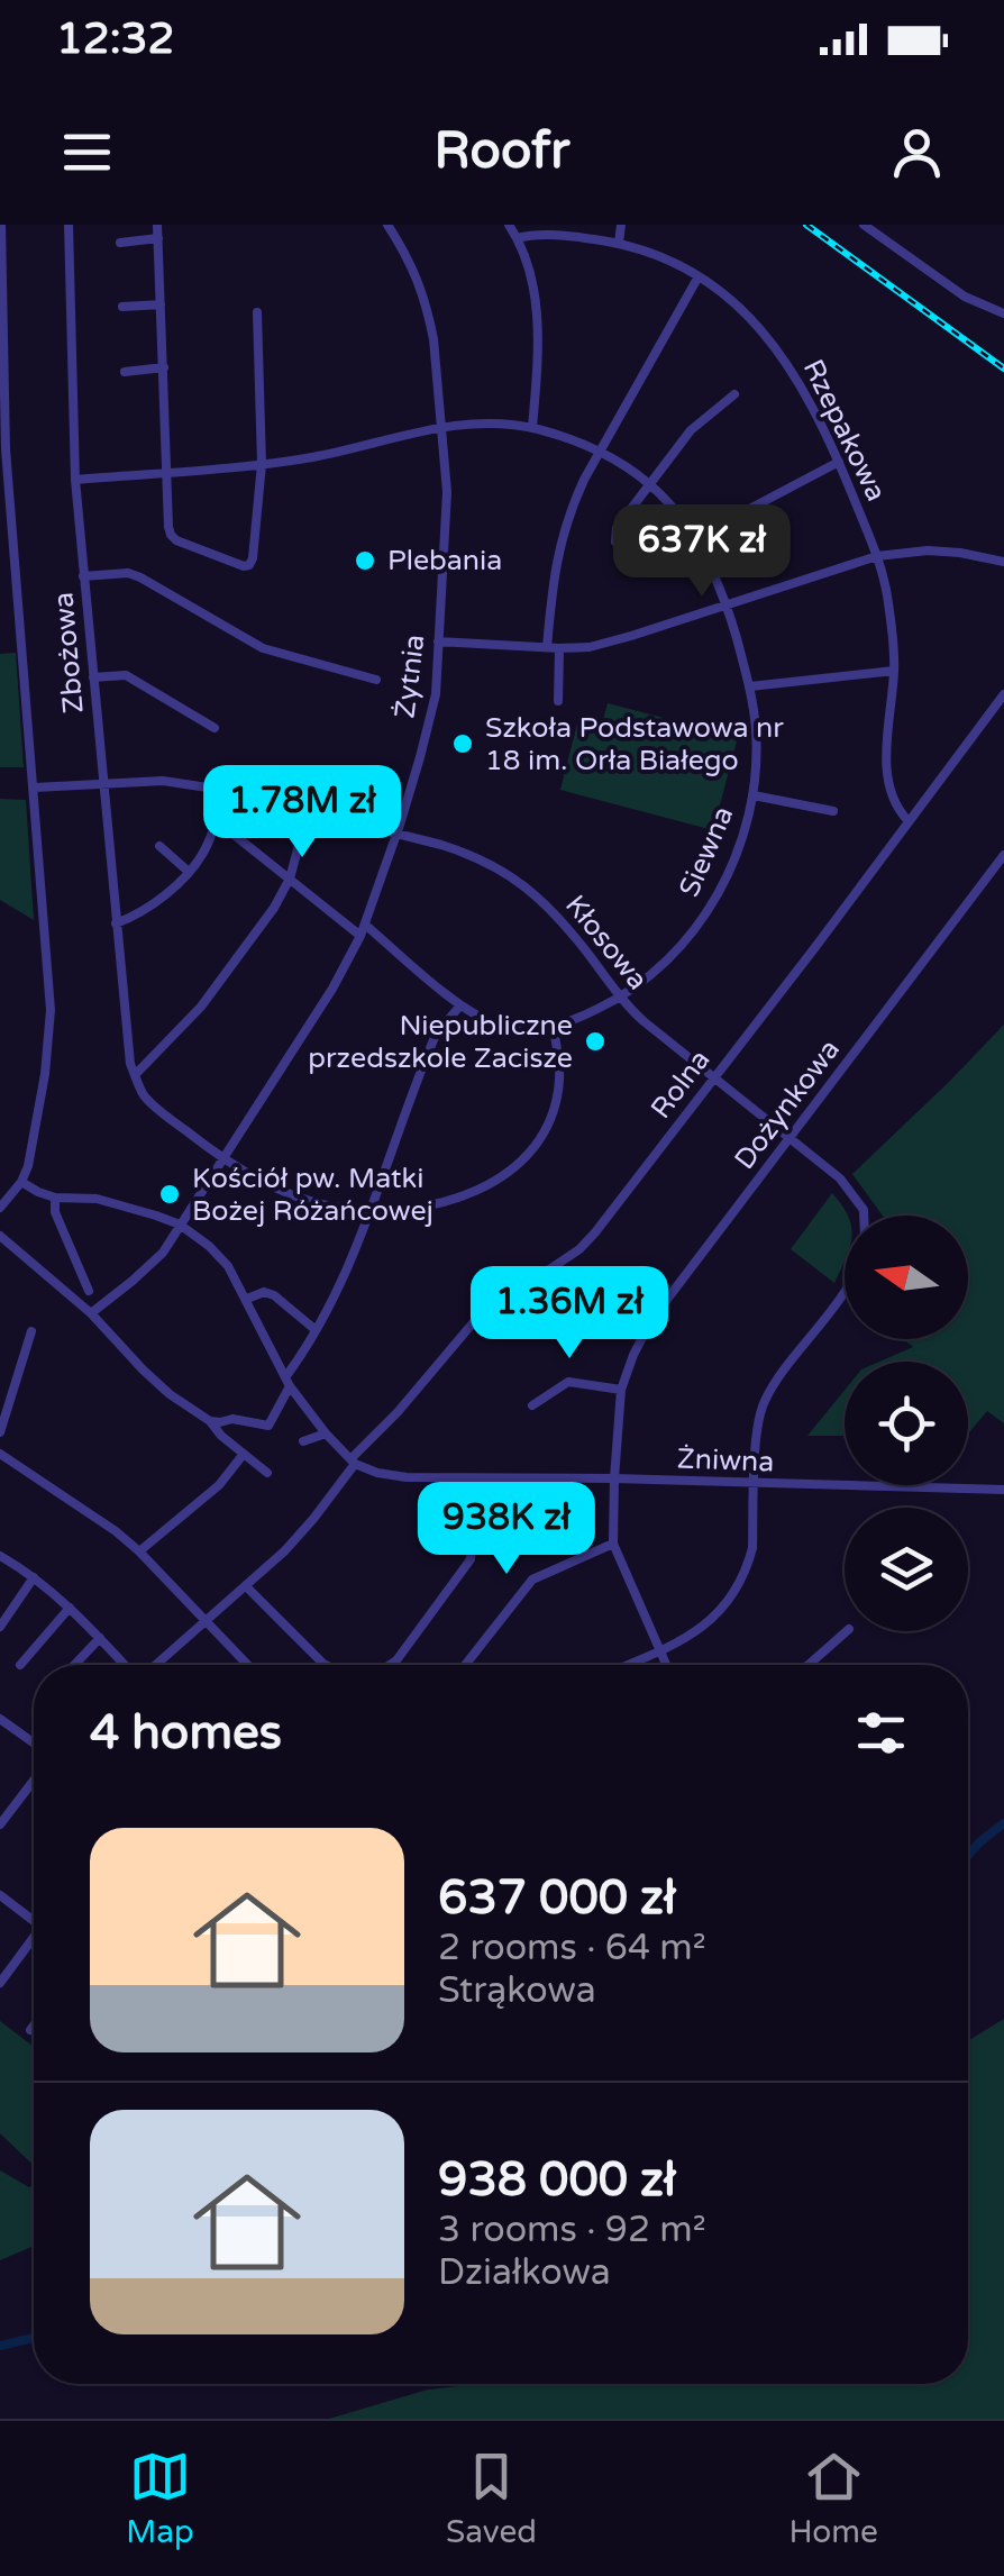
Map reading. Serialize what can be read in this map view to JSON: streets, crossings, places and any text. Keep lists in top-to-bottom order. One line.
{"streets":{"street":["Rzepakowa","Zbożowa","Żytnia","Siewna","Kłosowa","Rolna","Dożynkowa","Żniwna"]},"crossings":[["Rzepakowa","Rolna"],["Zbożowa","Siewna"],["Zbożowa","Kłosowa"],["Żytnia","Siewna"],["Żytnia","Kłosowa"],["Siewna","Kłosowa"],["Kłosowa","Rolna"],["Kłosowa","Dożynkowa"],["Kłosowa","Żniwna"],["Rolna","Żniwna"],["Dożynkowa","Żniwna"]],"places":["Plebania","Szkoła Podstawowa nr 18 im. Orła Białego","Niepubliczne przedszkole Zacisze","Kościół pw. Matki Bożej Różańcowej"],"north":"left","page":{"status":"12:32","header":"Roofr","price":["637K zł","1.78M zł","1.36M zł","938K zł"],"heading":"4 homes","list":[{"name":"637 000 zł","note":"2 rooms · 64 m² · Strąkowa"},{"name":"938 000 zł","note":"3 rooms · 92 m² · Działkowa"}],"tabs":["Map","Saved","Home"]}}
